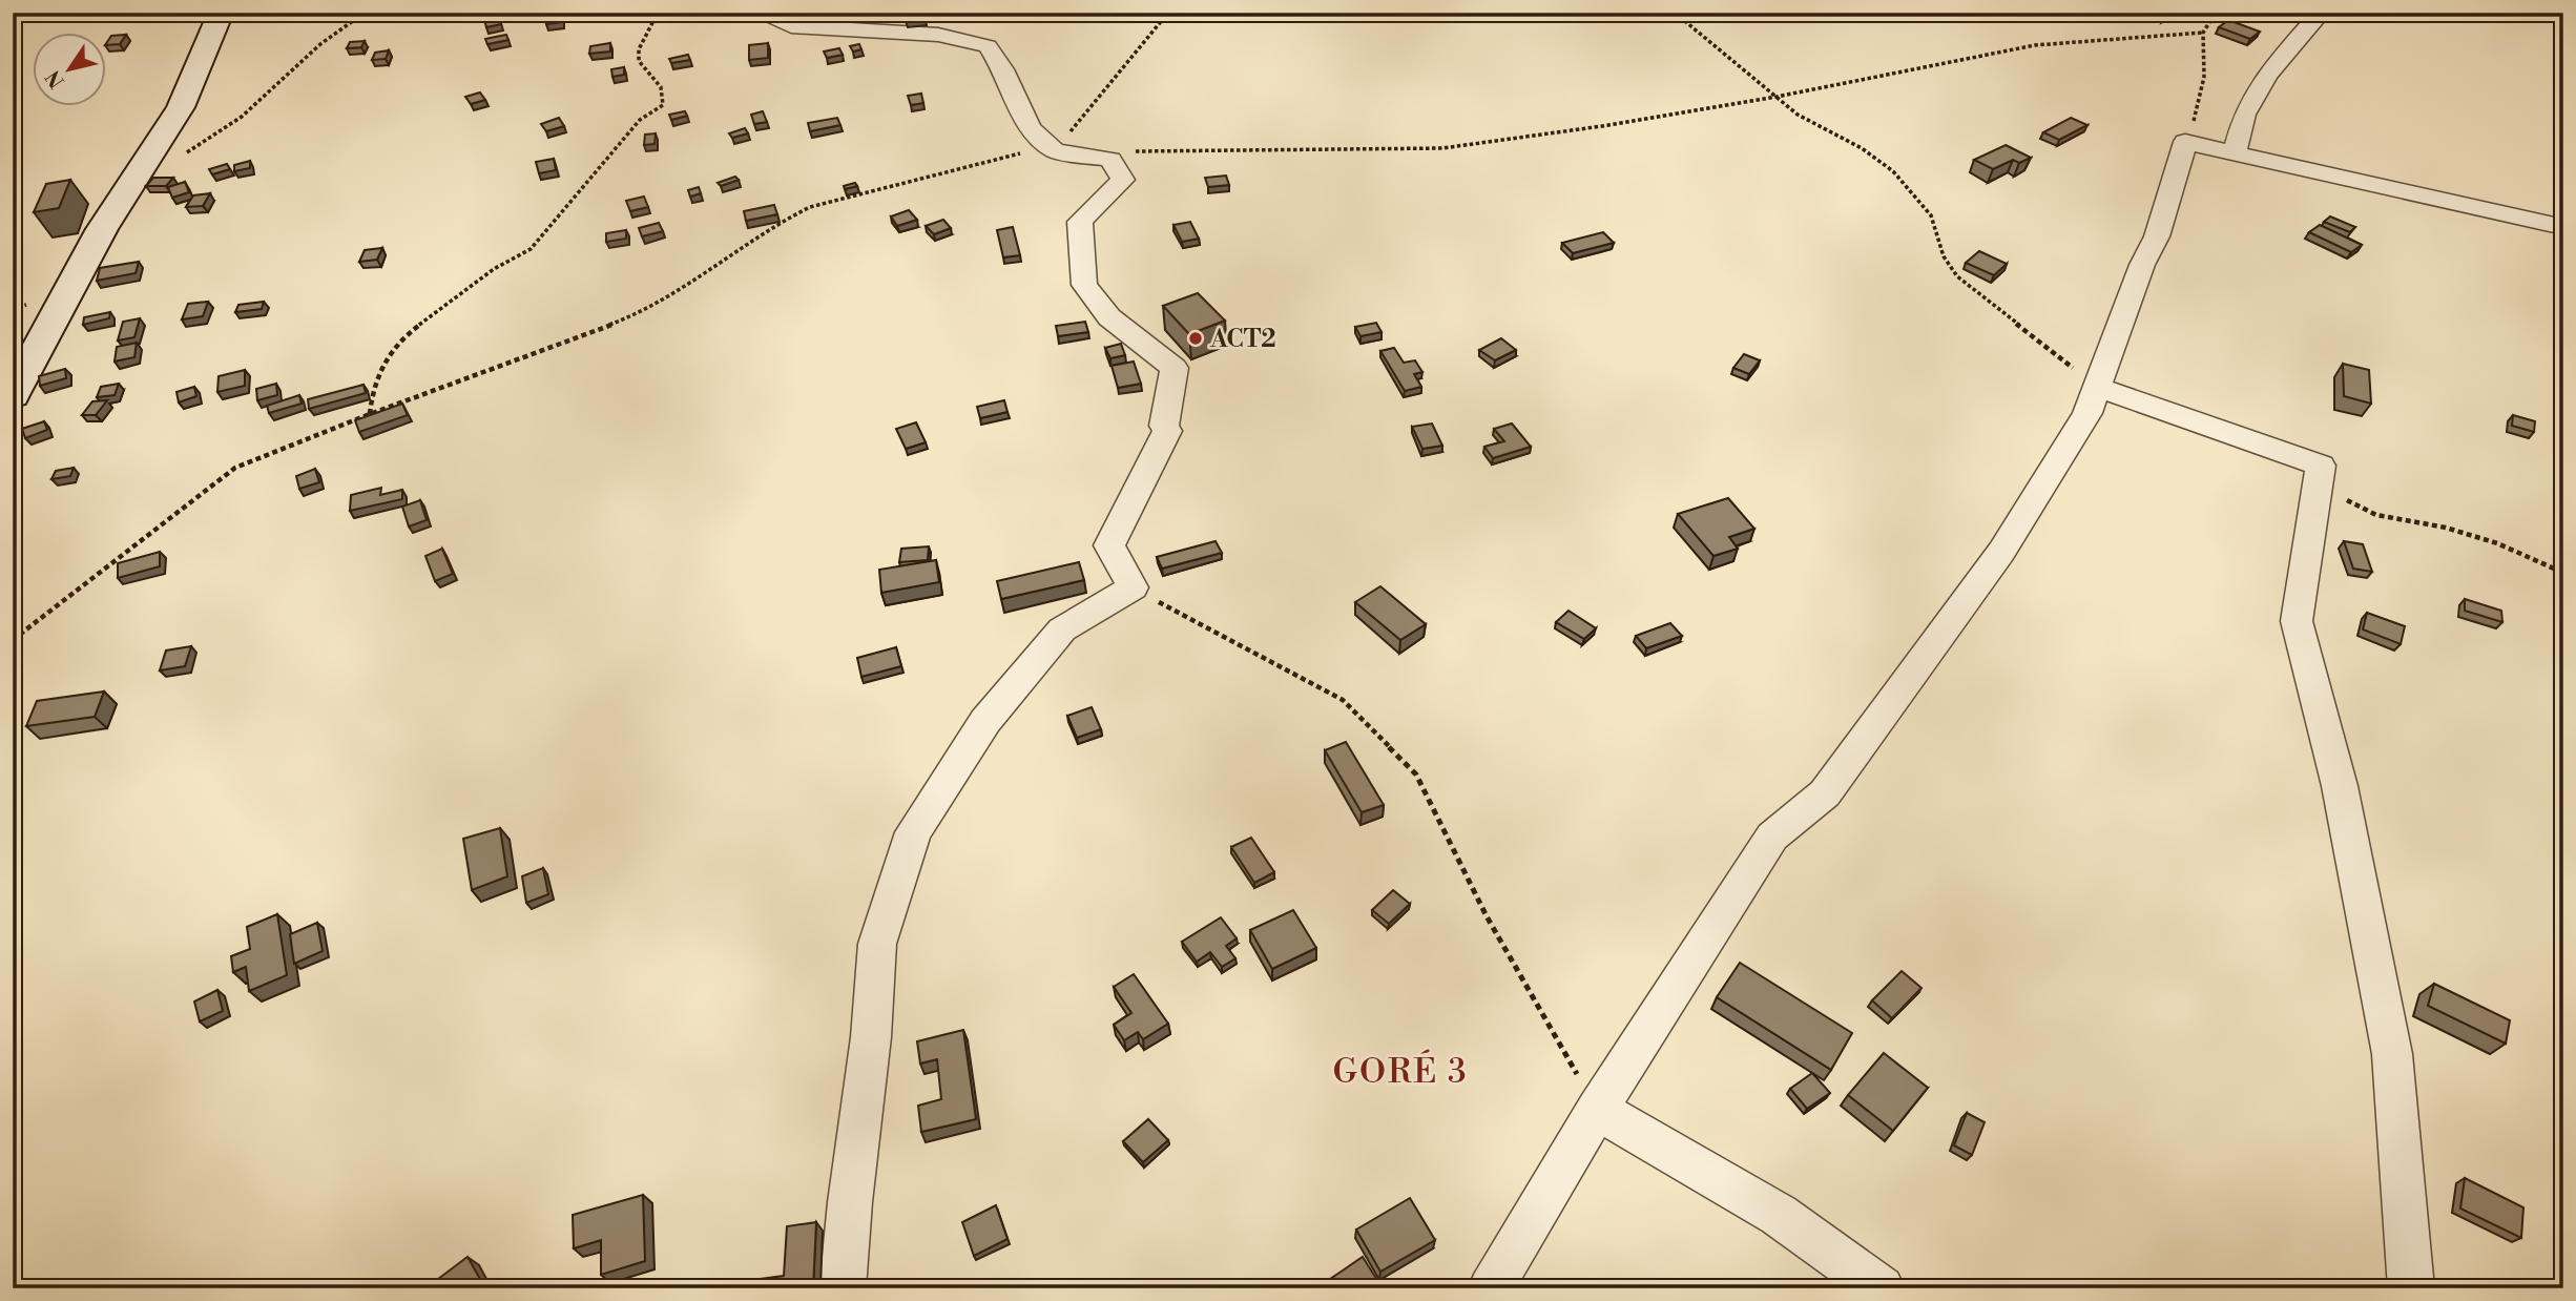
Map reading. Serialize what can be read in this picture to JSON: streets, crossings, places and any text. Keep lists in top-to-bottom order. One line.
{"districts":["GORÉ 3"],"places":["ACT2"],"north":"bottom left"}
